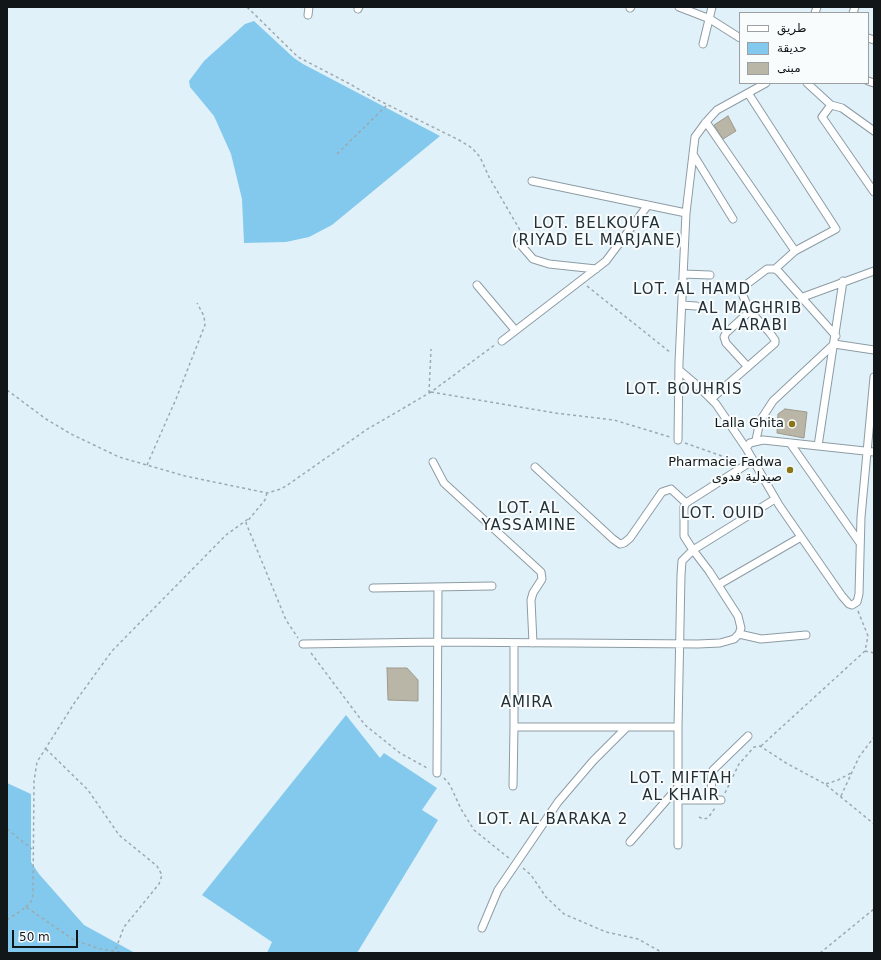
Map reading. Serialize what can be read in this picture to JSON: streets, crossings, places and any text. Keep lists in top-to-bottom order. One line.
{"districts":["LOT. BELKOUFA (RIYAD EL MARJANE)","LOT. AL HAMD","AL MAGHRIB AL ARABI","LOT. BOUHRIS","LOT. AL YASSAMINE","LOT. OUID","AMIRA","LOT. MIFTAH AL KHAIR","LOT. AL BARAKA 2"],"places":["Lalla Ghita","Pharmacie Fadwa صيدلية فدوى"],"legend":["طريق","حديقة","مبنى"],"scale_bar":"50 m"}
